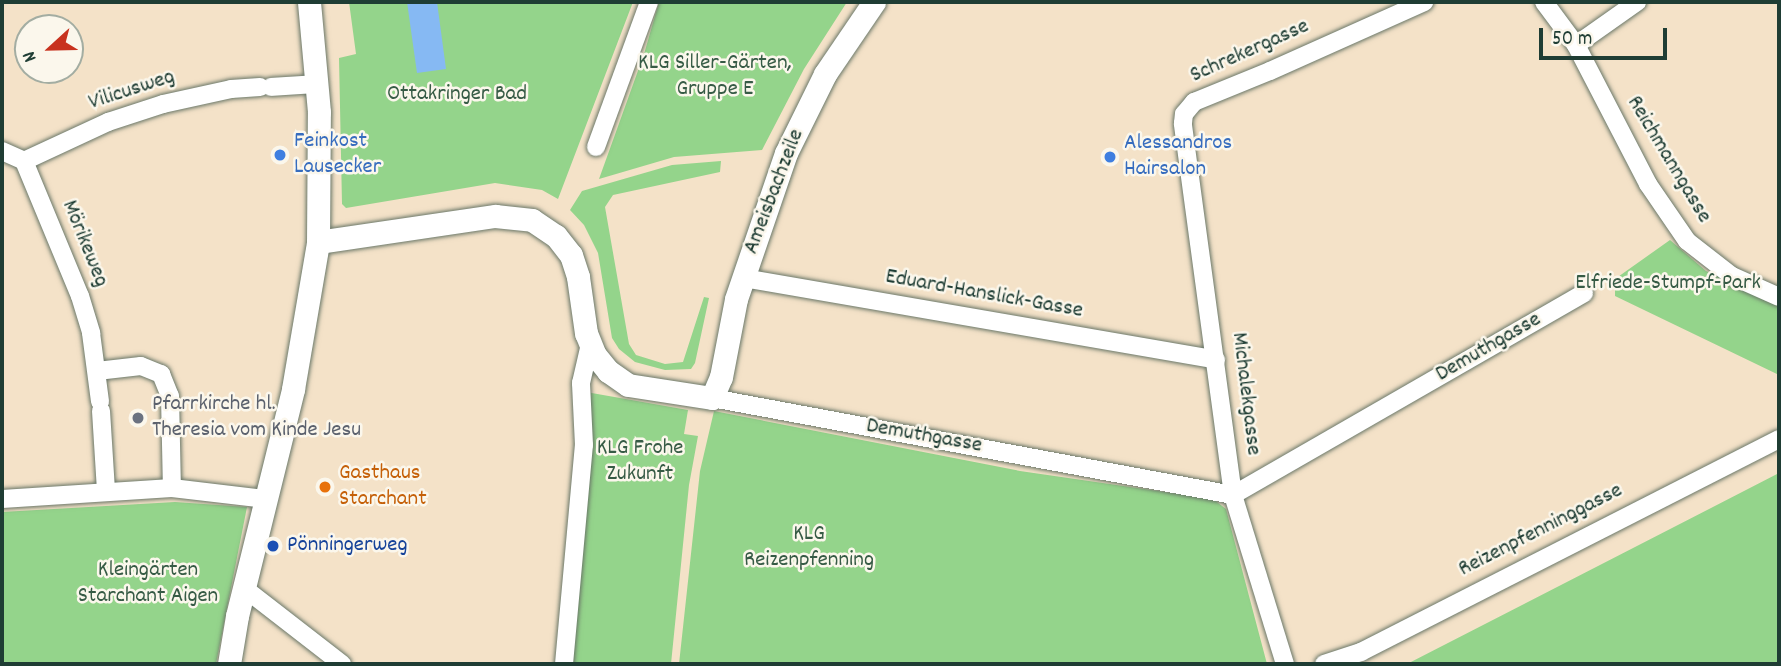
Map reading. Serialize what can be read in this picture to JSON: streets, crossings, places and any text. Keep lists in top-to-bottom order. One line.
{"streets":{"street":["Schrekergasse","Vilicusweg","Reichmanngasse","Ameisbachzeile","Mörikeweg","Eduard-Hanslick-Gasse","Demuthgasse","Michalekgasse","Reizenpfenninggasse"]},"crossings":[["Schrekergasse","Michalekgasse"],["Vilicusweg","Mörikeweg"],["Ameisbachzeile","Eduard-Hanslick-Gasse"],["Ameisbachzeile","Demuthgasse"],["Eduard-Hanslick-Gasse","Michalekgasse"],["Demuthgasse","Michalekgasse"]],"parks":["KLG Siller-Gärten, Gruppe E","Ottakringer Bad","Elfriede-Stumpf-Park","KLG Frohe Zukunft","KLG Reizenpfenning","Kleingärten Starchant Aigen"],"places":["Feinkost Lausecker","Alessandros Hairsalon","Pfarrkirche hl. Theresia vom Kinde Jesu","Gasthaus Starchant","Pönningerweg"],"scale_bar":"50 m","north":"left"}
